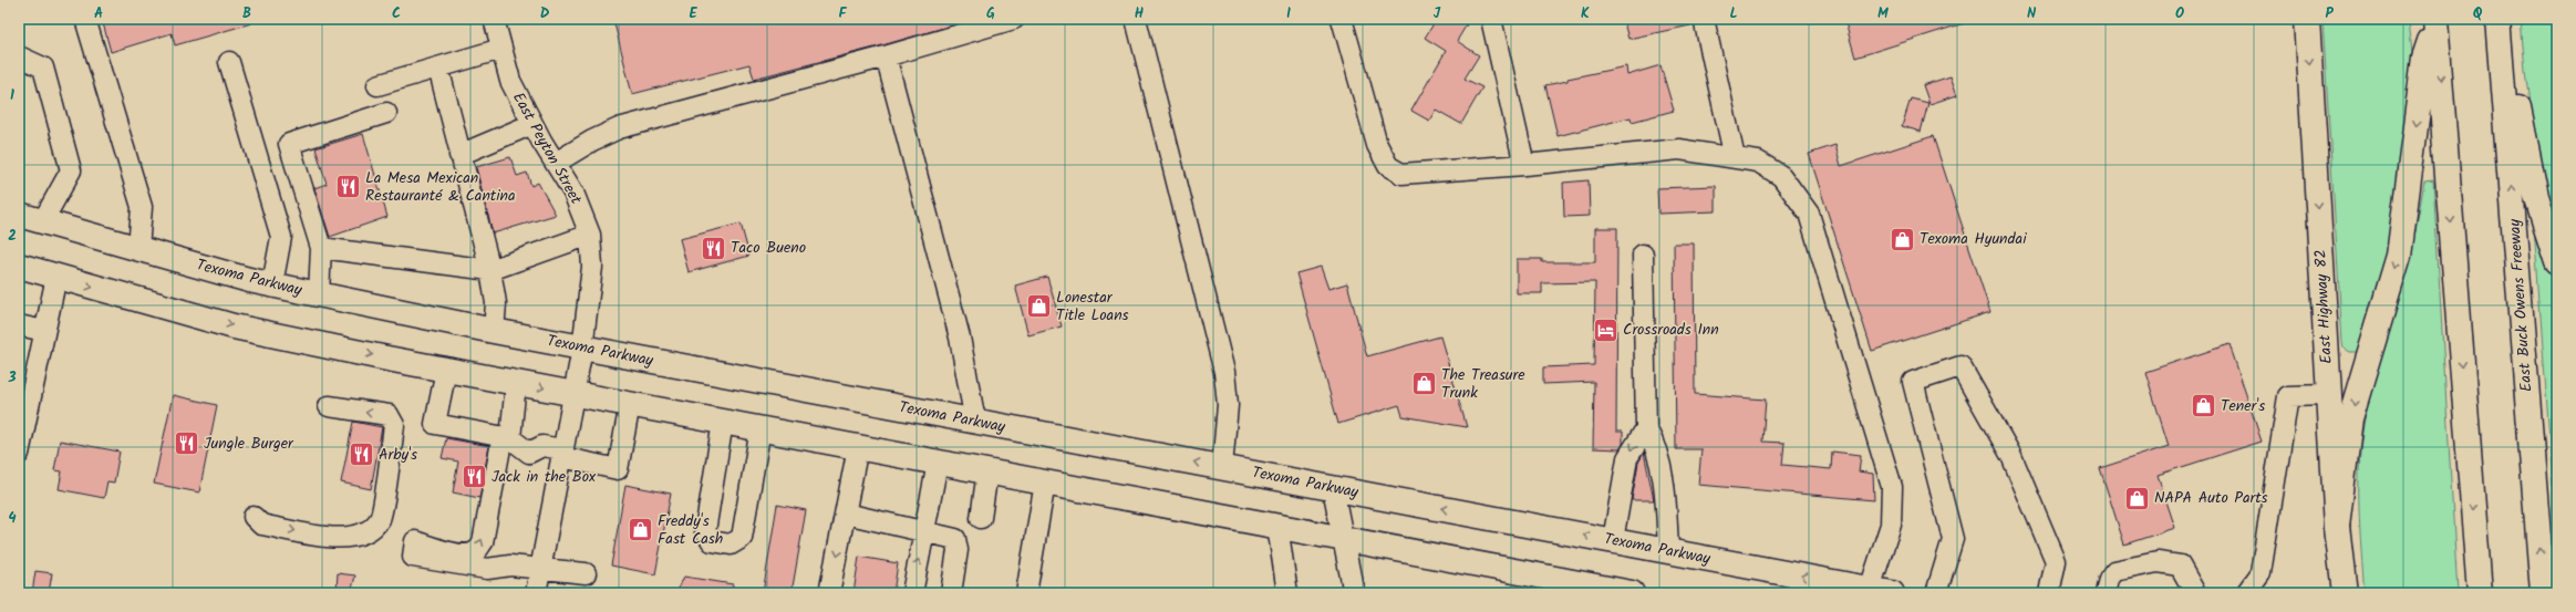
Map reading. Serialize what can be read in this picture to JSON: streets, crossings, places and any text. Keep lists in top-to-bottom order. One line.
{"streets":{"main road":["Texoma Parkway","East Buck Owens Freeway","East Highway 82"],"street":["East Peyton Street"]},"crossings":[["East Peyton Street","Texoma Parkway"]],"places":{"restaurant":["La Mesa Mexican Restauranté & Cantina","Taco Bueno","Jungle Burger","Arby's","Jack in the Box"],"shop":["Texoma Hyundai","Lonestar Title Loans","The Treasure Trunk","Tener's","NAPA Auto Parts","Freddy's Fast Cash"],"hotel":["Crossroads Inn"]},"grid":{"columns":["A","B","C","D","E","F","G","H","I","J","K","L","M","N","O","P","Q"],"rows":["1","2","3","4"]}}
